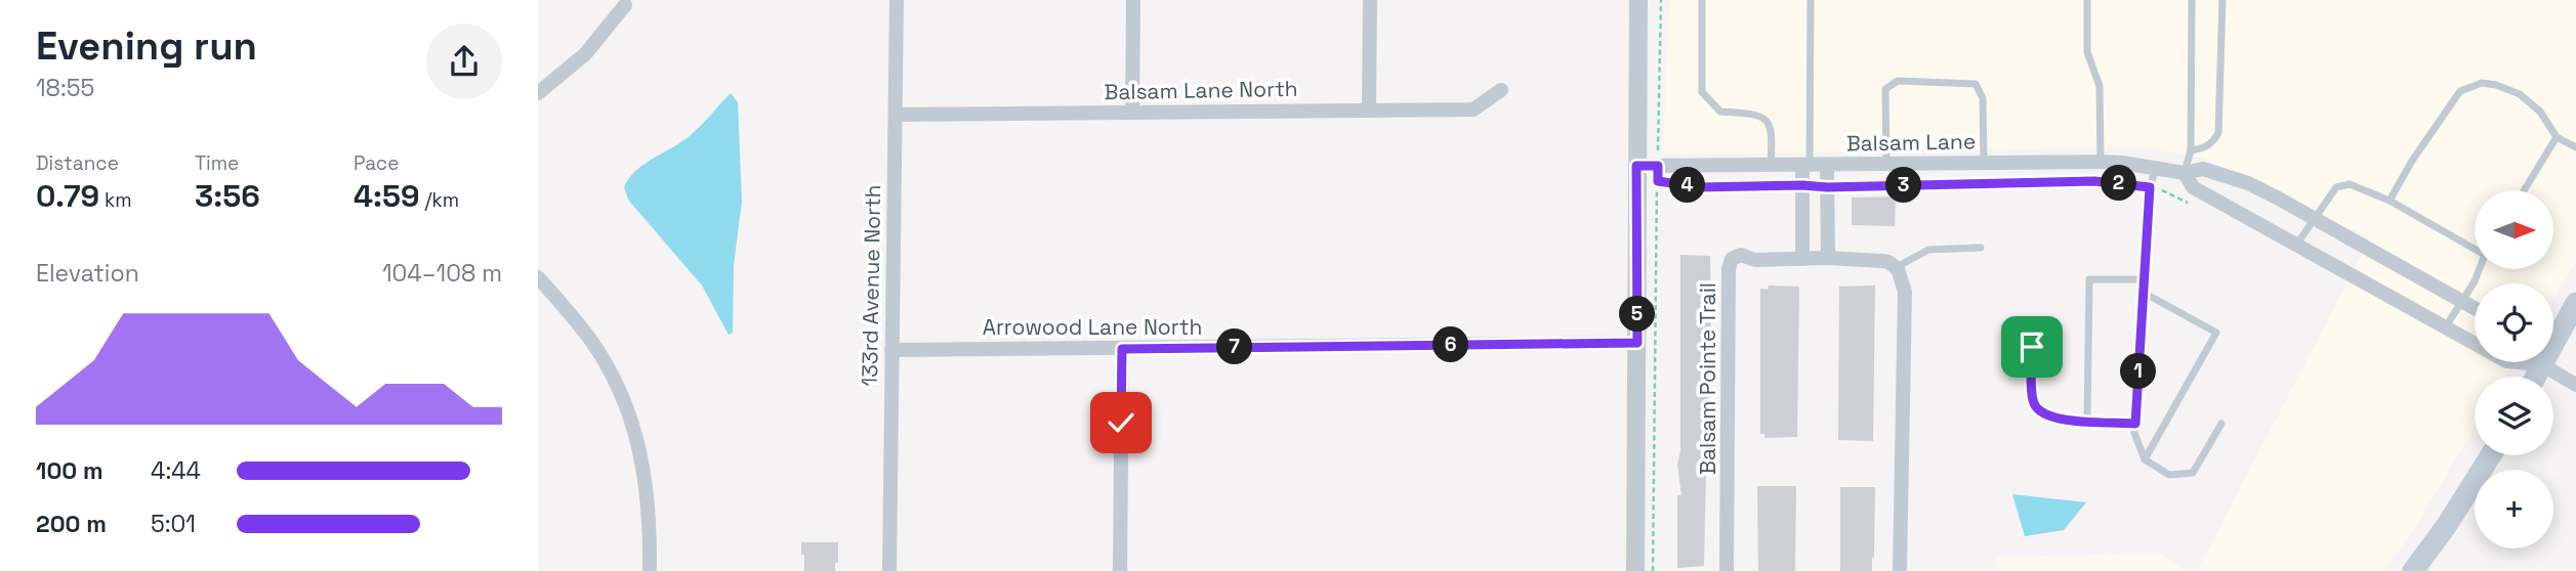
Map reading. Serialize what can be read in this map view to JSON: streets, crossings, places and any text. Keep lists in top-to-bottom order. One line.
{"streets":{"street":["Balsam Lane North","Balsam Lane","133rd Avenue North","Arrowood Lane North","Balsam Pointe Trail"]},"crossings":[["Balsam Lane North","133rd Avenue North"],["133rd Avenue North","Arrowood Lane North"]],"north":"right","page":{"heading":["Evening run","18:55"],"stats":[["Distance","0.79 km"],["Time","3:56"],["Pace","4:59 /km"]],"pins":["2","3","4","5","6","7","1"],"map_buttons":"+","chart":["Elevation","104–108 m"],"list":[{"name":"100 m","note":"4:44"},{"name":"200 m","note":"5:01"}]}}
